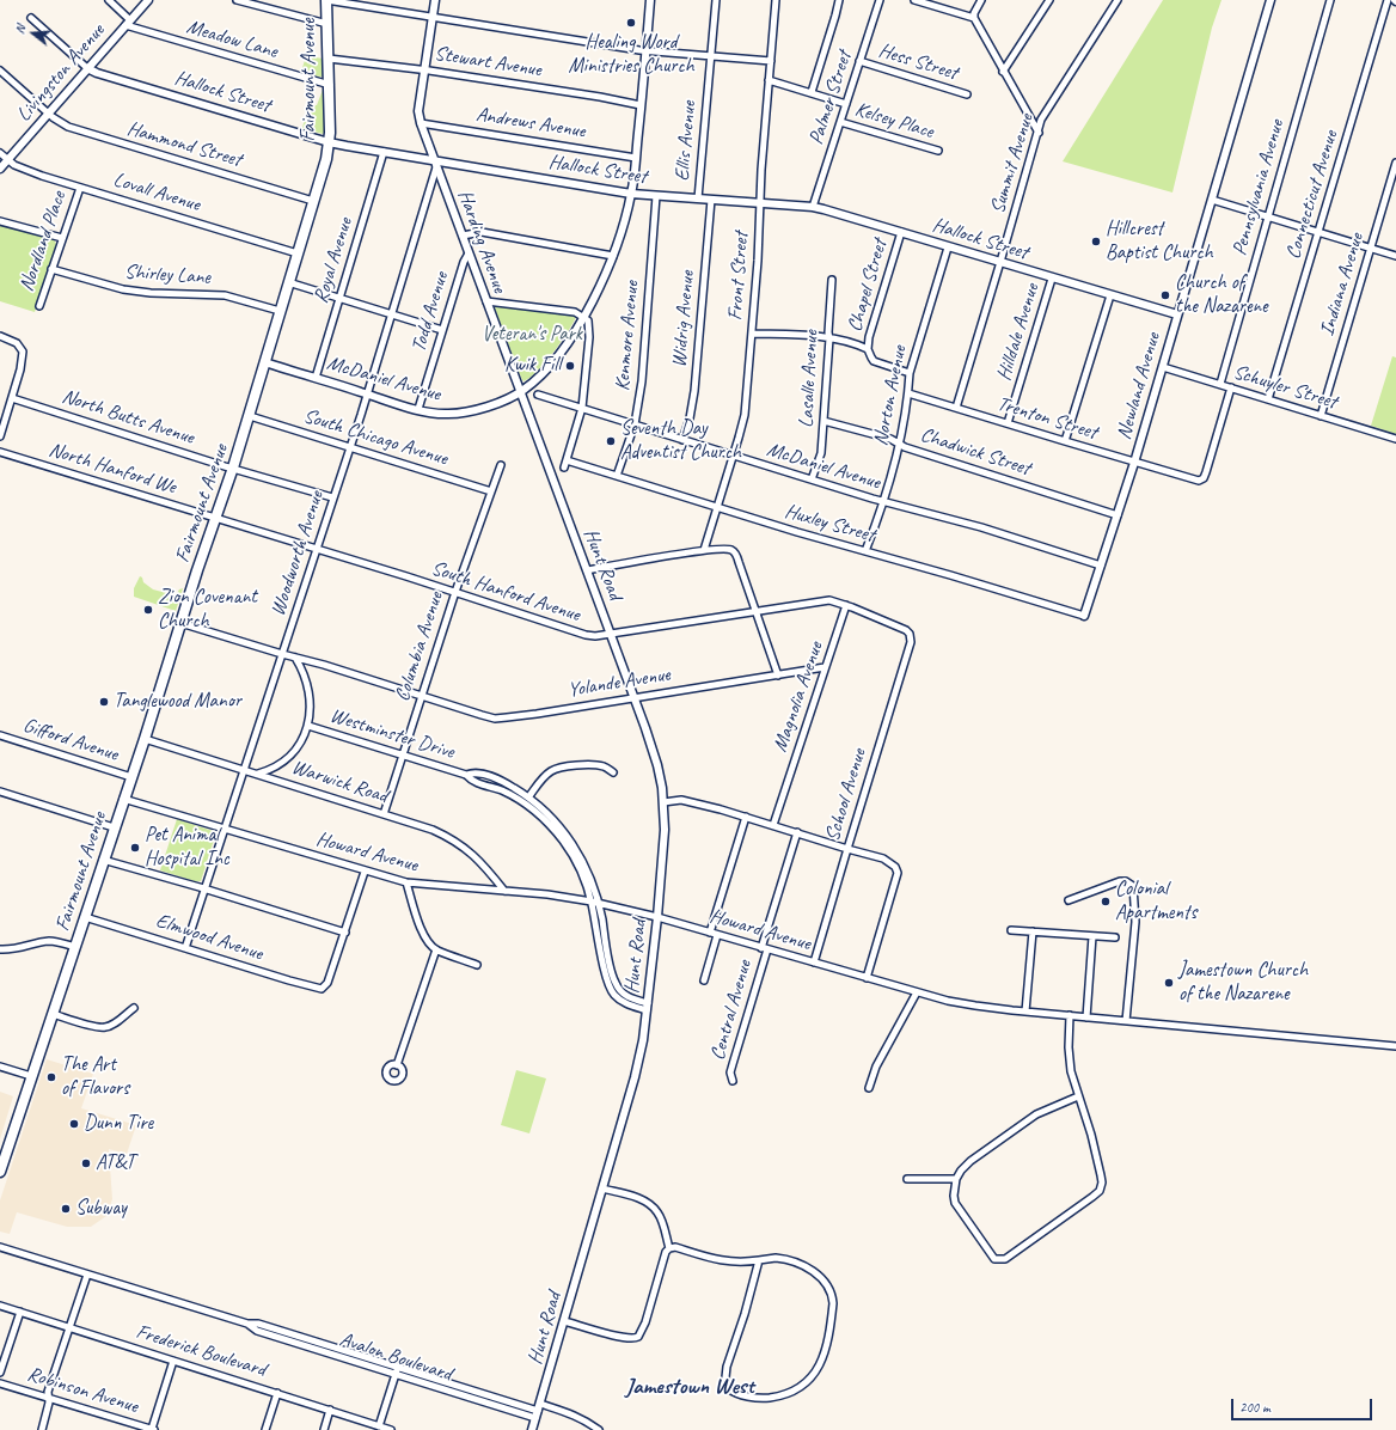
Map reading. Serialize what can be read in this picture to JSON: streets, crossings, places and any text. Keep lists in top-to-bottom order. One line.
{"streets":{"main road":["Fairmount Avenue"],"street":["Meadow Lane","Stewart Avenue","Hess Street","Livingston Avenue","Hallock Street","Palmer Street","Kelsey Place","Andrews Avenue","Ellis Avenue","Hammond Street","Summit Avenue","Pennsylvania Avenue","Lovall Avenue","Connecticut Avenue","Nordland Place","Harding Avenue","Royal Avenue","Shirley Lane","Front Street","Indiana Avenue","Chapel Street","Todd Avenue","Widrig Avenue","Hilldale Avenue","Kenmore Avenue","McDaniel Avenue","Lasalle Avenue","Newland Avenue","Schuyler Street","Norton Avenue","North Butts Avenue","Trenton Street","South Chicago Avenue","Chadwick Street","North Hanford We","Huxley Street","Woodworth Avenue","Hunt Road","South Hanford Avenue","Columbia Avenue","Yolande Avenue","Magnolia Avenue","Westminster Drive","Gifford Avenue","Warwick Road","School Avenue","Howard Avenue","Elmwood Avenue","Central Avenue","Frederick Boulevard","Avalon Boulevard","Robinson Avenue"]},"crossings":[["Meadow Lane","Livingston Avenue"],["Meadow Lane","Fairmount Avenue"],["Stewart Avenue","Fairmount Avenue"],["Stewart Avenue","Harding Avenue"],["Hess Street","Palmer Street"],["Livingston Avenue","Hallock Street"],["Livingston Avenue","Hammond Street"],["Livingston Avenue","Lovall Avenue"],["Fairmount Avenue","Hallock Street"],["Fairmount Avenue","Hammond Street"],["Fairmount Avenue","Lovall Avenue"],["Fairmount Avenue","Shirley Lane"],["Fairmount Avenue","McDaniel Avenue"],["Fairmount Avenue","North Butts Avenue"],["Fairmount Avenue","South Chicago Avenue"],["Fairmount Avenue","North Hanford We"],["Fairmount Avenue","South Hanford Avenue"],["Fairmount Avenue","Yolande Avenue"],["Fairmount Avenue","Gifford Avenue"],["Fairmount Avenue","Warwick Road"],["Fairmount Avenue","Howard Avenue"],["Fairmount Avenue","Elmwood Avenue"],["Hallock Street","Palmer Street"],["Hallock Street","Ellis Avenue"],["Hallock Street","Summit Avenue"],["Hallock Street","Harding Avenue"],["Hallock Street","Royal Avenue"],["Hallock Street","Front Street"],["Hallock Street","Chapel Street"],["Hallock Street","Widrig Avenue"],["Hallock Street","Hilldale Avenue"],["Hallock Street","Kenmore Avenue"],["Hallock Street","Newland Avenue"],["Hallock Street","Norton Avenue"],["Hallock Street","Woodworth Avenue"],["Palmer Street","Kelsey Place"],["Andrews Avenue","Harding Avenue"],["Summit Avenue","Trenton Street"],["Pennsylvania Avenue","Schuyler Street"],["Lovall Avenue","Nordland Place"],["Connecticut Avenue","Schuyler Street"],["Nordland Place","Shirley Lane"],["Harding Avenue","Todd Avenue"],["Harding Avenue","McDaniel Avenue"],["Harding Avenue","Woodworth Avenue"],["Harding Avenue","Hunt Road"],["Royal Avenue","McDaniel Avenue"],["Front Street","McDaniel Avenue"],["Front Street","Huxley Street"],["Indiana Avenue","Schuyler Street"],["Todd Avenue","McDaniel Avenue"],["Widrig Avenue","McDaniel Avenue"],["Hilldale Avenue","Trenton Street"],["Kenmore Avenue","McDaniel Avenue"],["Kenmore Avenue","Huxley Street"],["McDaniel Avenue","Lasalle Avenue"],["McDaniel Avenue","Newland Avenue"],["McDaniel Avenue","Norton Avenue"],["McDaniel Avenue","Woodworth Avenue"],["Lasalle Avenue","Chadwick Street"],["Newland Avenue","Schuyler Street"],["Newland Avenue","Trenton Street"],["Newland Avenue","Chadwick Street"],["Newland Avenue","Huxley Street"],["Schuyler Street","Trenton Street"],["Norton Avenue","Trenton Street"],["Norton Avenue","Chadwick Street"],["Norton Avenue","Huxley Street"],["North Butts Avenue","Woodworth Avenue"],["South Chicago Avenue","Woodworth Avenue"],["South Chicago Avenue","Columbia Avenue"],["North Hanford We","South Hanford Avenue"],["Woodworth Avenue","South Hanford Avenue"],["Woodworth Avenue","Yolande Avenue"],["Woodworth Avenue","Warwick Road"],["Woodworth Avenue","Howard Avenue"],["Woodworth Avenue","Elmwood Avenue"],["Hunt Road","South Hanford Avenue"],["Hunt Road","Yolande Avenue"],["Hunt Road","Westminster Drive"],["Hunt Road","Howard Avenue"],["Hunt Road","Avalon Boulevard"],["South Hanford Avenue","Columbia Avenue"],["South Hanford Avenue","Magnolia Avenue"],["South Hanford Avenue","School Avenue"],["Columbia Avenue","Yolande Avenue"],["Columbia Avenue","Westminster Drive"],["Columbia Avenue","Warwick Road"],["Yolande Avenue","Magnolia Avenue"],["Magnolia Avenue","School Avenue"],["Westminster Drive","Howard Avenue"],["Warwick Road","Howard Avenue"],["School Avenue","Howard Avenue"],["Howard Avenue","Central Avenue"]],"districts":["Jamestown West"],"parks":["Veteran's Park"],"places":["Healing Word Ministries Church","Hillcrest Baptist Church","Church of the Nazarene","Kwik Fill","Seventh Day Adventist Church","Zion Covenant Church","Tanglewood Manor","Pet Animal Hospital Inc","Colonial Apartments","Jamestown Church of the Nazarene","The Art of Flavors","Dunn Tire","AT&T","Subway"],"scale_bar":"200 m","north":"left"}
